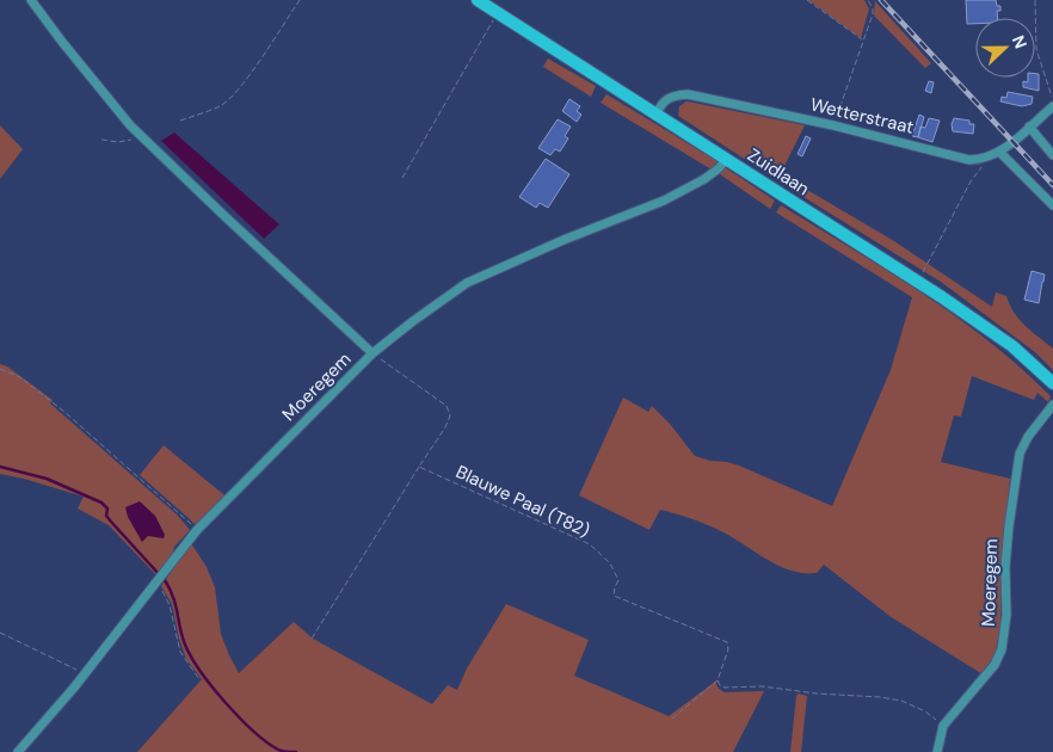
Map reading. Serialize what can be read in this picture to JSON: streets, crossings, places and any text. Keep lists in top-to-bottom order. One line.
{"streets":{"main road":["Zuidlaan"],"street":["Wetterstraat","Moeregem"],"path":["Blauwe Paal (T82)"]},"crossings":[["Wetterstraat","Zuidlaan"],["Zuidlaan","Moeregem"]],"north":"right"}
